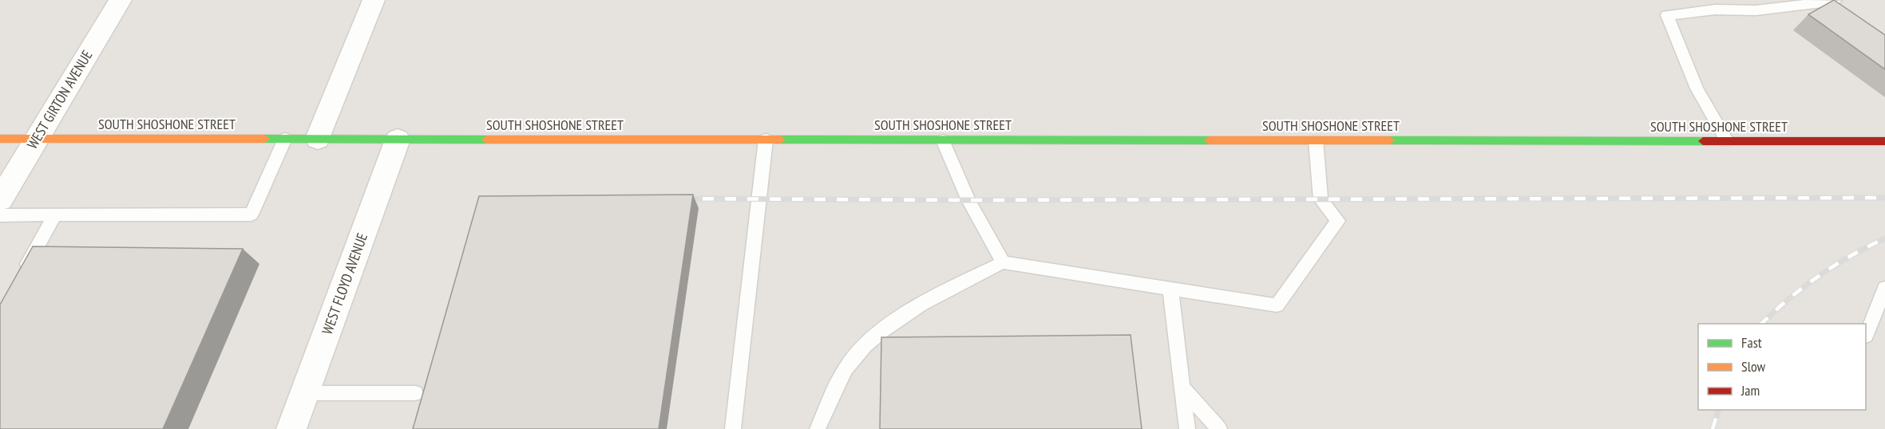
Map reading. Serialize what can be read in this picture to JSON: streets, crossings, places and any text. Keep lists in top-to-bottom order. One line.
{"streets":{"street":["WEST GIRTON AVENUE","SOUTH SHOSHONE STREET","WEST FLOYD AVENUE"]},"crossings":[["WEST GIRTON AVENUE","SOUTH SHOSHONE STREET"],["SOUTH SHOSHONE STREET","WEST FLOYD AVENUE"]],"legend":["Fast","Slow","Jam"]}
